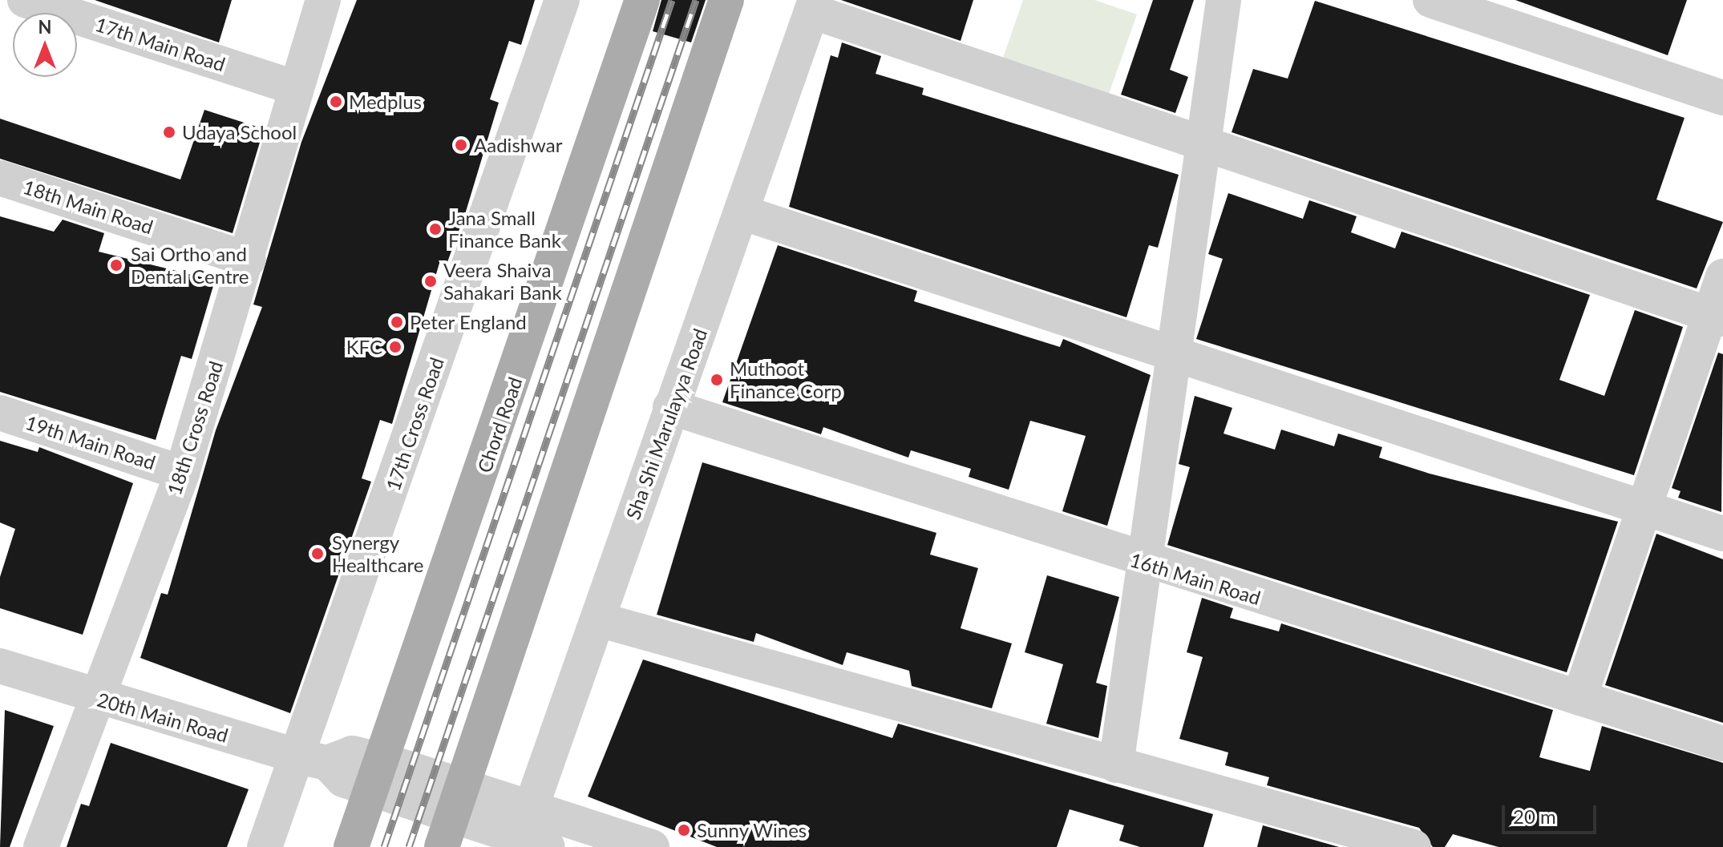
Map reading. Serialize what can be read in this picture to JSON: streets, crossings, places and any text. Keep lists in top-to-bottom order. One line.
{"streets":{"main road":["Chord Road"],"street":["17th Main Road","18th Main Road","17th Cross Road","Sha Shi Marulayya Road","18th Cross Road","19th Main Road","16th Main Road","20th Main Road"]},"crossings":[["17th Main Road","18th Cross Road"],["18th Main Road","18th Cross Road"],["17th Cross Road","20th Main Road"],["Sha Shi Marulayya Road","16th Main Road"],["Sha Shi Marulayya Road","20th Main Road"],["Chord Road","20th Main Road"],["18th Cross Road","19th Main Road"],["18th Cross Road","20th Main Road"]],"places":["Medplus","Udaya School","Aadishwar","Jana Small Finance Bank","Sai Ortho and Dental Centre","Veera Shaiva Sahakari Bank","Peter England","KFC","Muthoot Finance Corp","Synergy Healthcare","Sunny Wines"],"scale_bar":"20 m","north":"top"}
